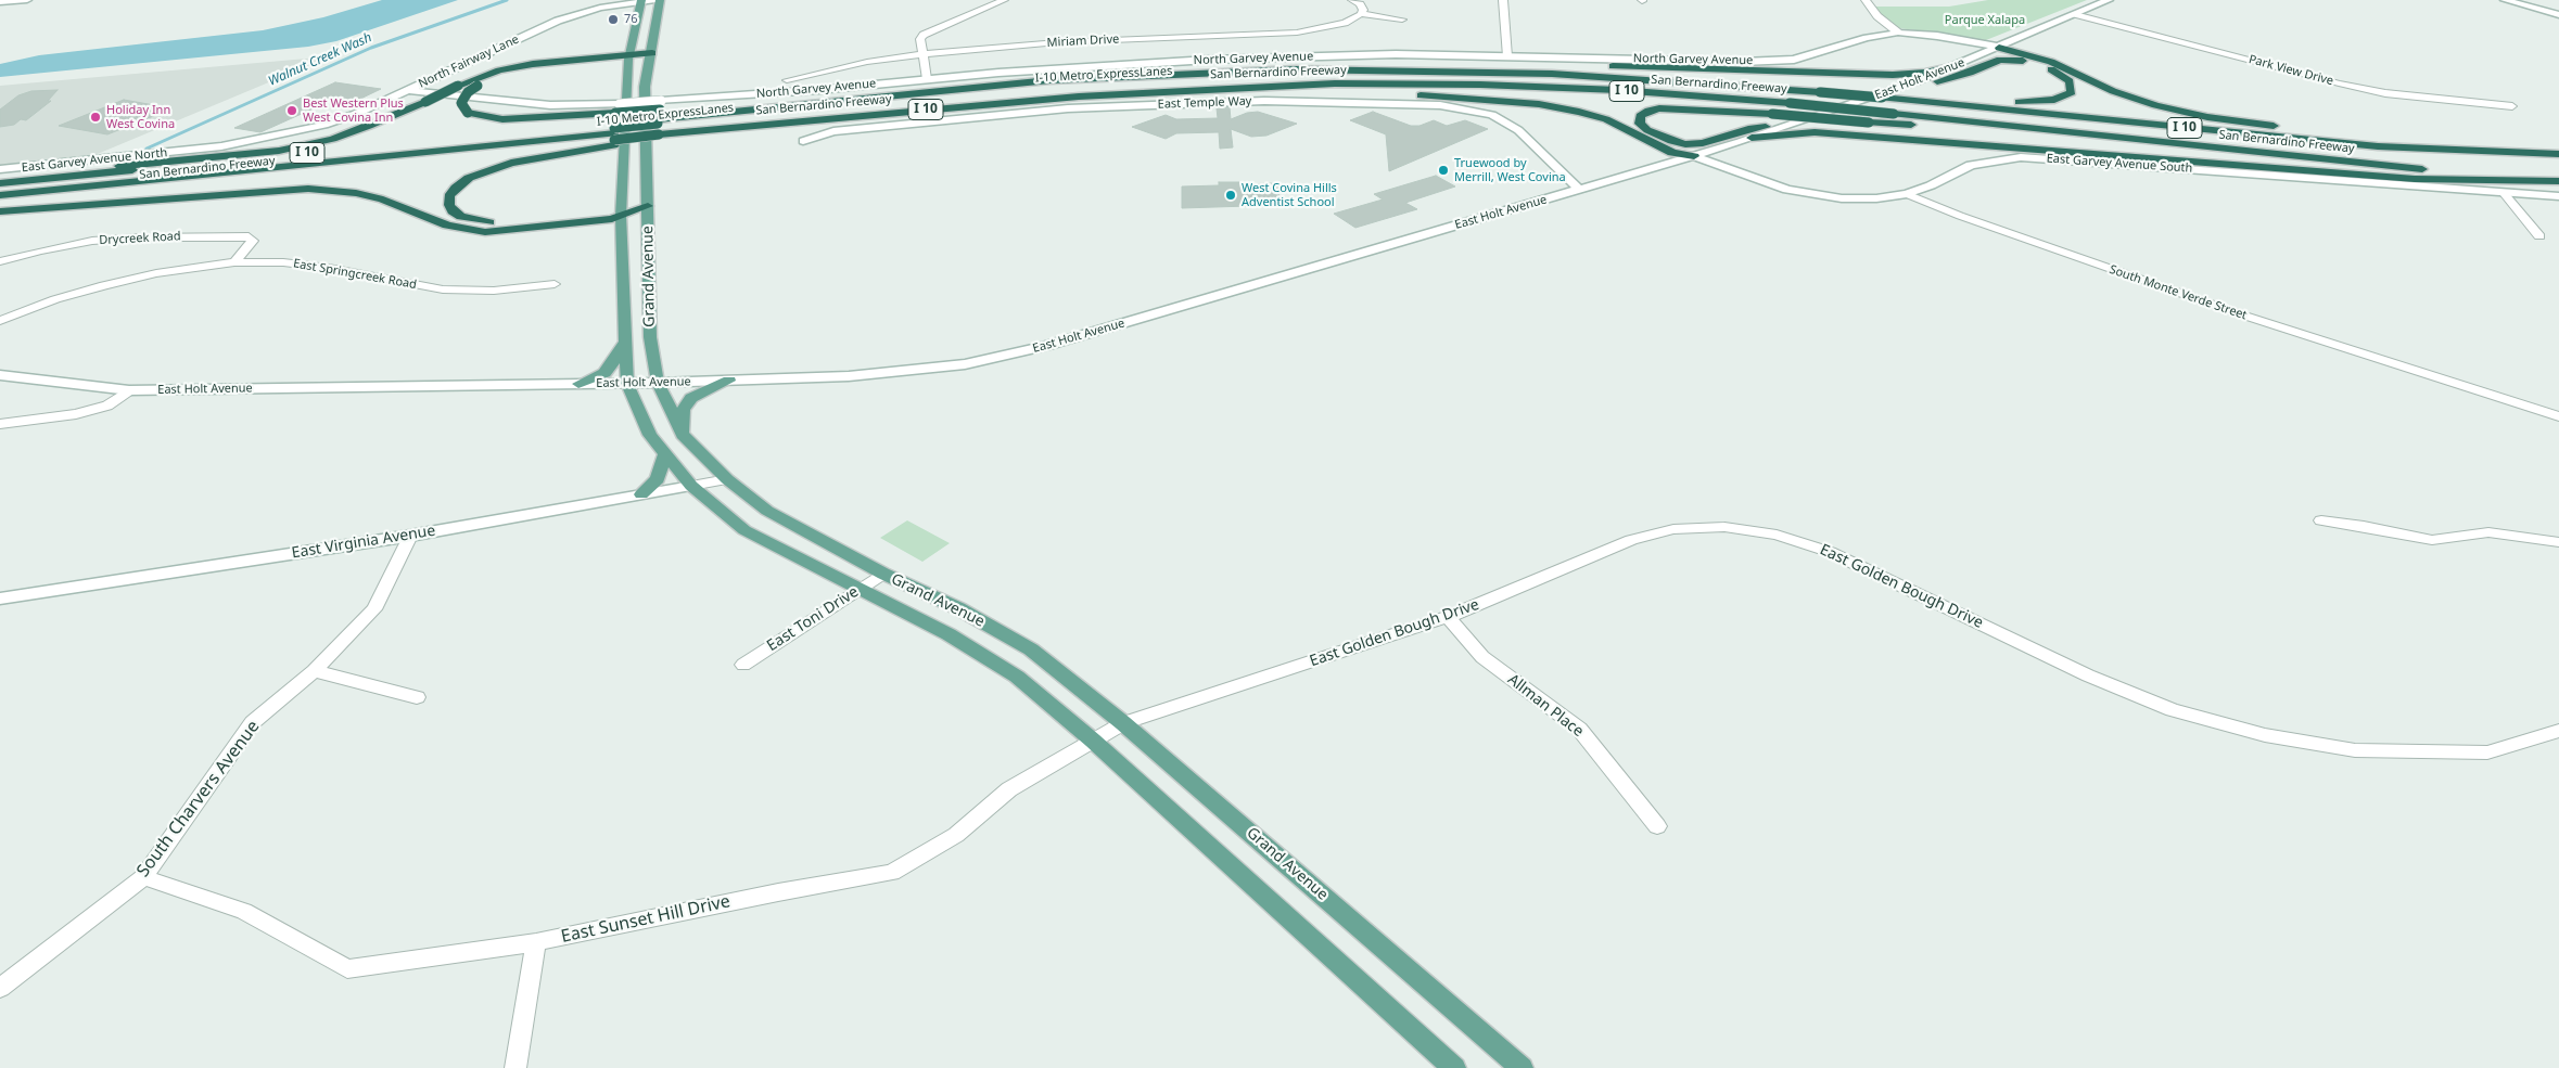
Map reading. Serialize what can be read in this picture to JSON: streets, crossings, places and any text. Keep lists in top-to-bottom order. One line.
{"streets":{"highway":["San Bernardino Freeway","I-10 Metro ExpressLanes","I 10"],"main road":["Grand Avenue"],"street":["Miriam Drive","North Garvey Avenue","North Fairway Lane","Park View Drive","East Holt Avenue","East Temple Way","East Garvey Avenue North","East Garvey Avenue South","Drycreek Road","East Springcreek Road","South Monte Verde Street","East Virginia Avenue","East Golden Bough Drive","East Toni Drive","Allman Place","South Charvers Avenue","East Sunset Hill Drive"]},"crossings":[["North Garvey Avenue","North Fairway Lane"],["North Garvey Avenue","San Bernardino Freeway"],["North Garvey Avenue","I-10 Metro ExpressLanes"],["North Garvey Avenue","East Holt Avenue"],["North Fairway Lane","East Garvey Avenue North"],["North Fairway Lane","Grand Avenue"],["Park View Drive","East Holt Avenue"],["San Bernardino Freeway","I-10 Metro ExpressLanes"],["East Holt Avenue","East Temple Way"],["East Holt Avenue","East Garvey Avenue South"],["East Holt Avenue","Grand Avenue"],["East Garvey Avenue South","South Monte Verde Street"],["Drycreek Road","East Springcreek Road"],["Grand Avenue","East Virginia Avenue"],["Grand Avenue","East Golden Bough Drive"],["Grand Avenue","East Toni Drive"],["Grand Avenue","East Sunset Hill Drive"],["East Virginia Avenue","South Charvers Avenue"],["East Golden Bough Drive","Allman Place"],["East Golden Bough Drive","East Sunset Hill Drive"],["South Charvers Avenue","East Sunset Hill Drive"]],"water":["Walnut Creek Wash"],"parks":["Parque Xalapa"],"places":["76","Best Western Plus West Covina Inn","Holiday Inn West Covina","Truewood by Merrill, West Covina","West Covina Hills Adventist School"]}
